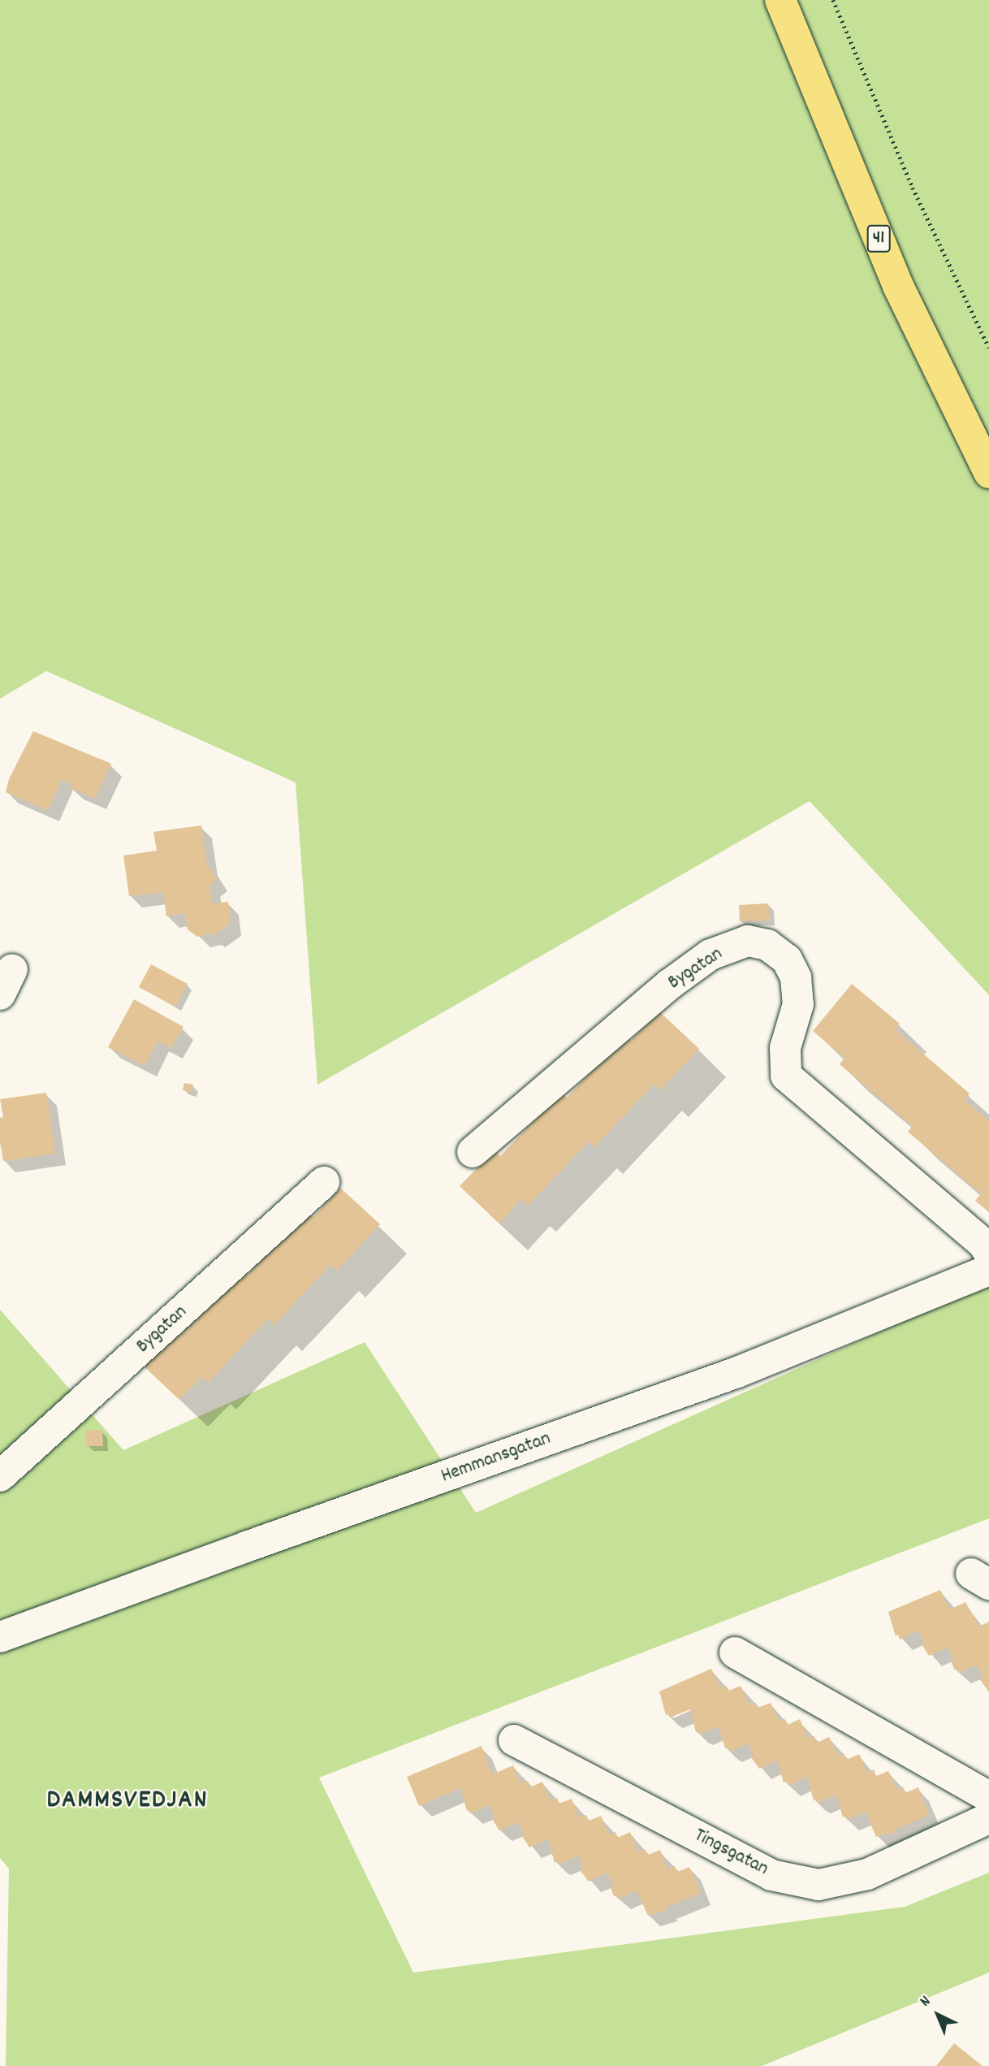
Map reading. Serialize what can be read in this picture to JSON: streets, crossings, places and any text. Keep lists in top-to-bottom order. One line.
{"streets":{"main road":["41"],"street":["Bygatan","Hemmansgatan","Tingsgatan"]},"districts":["DAMMSVEDJAN"],"north":"top left"}
